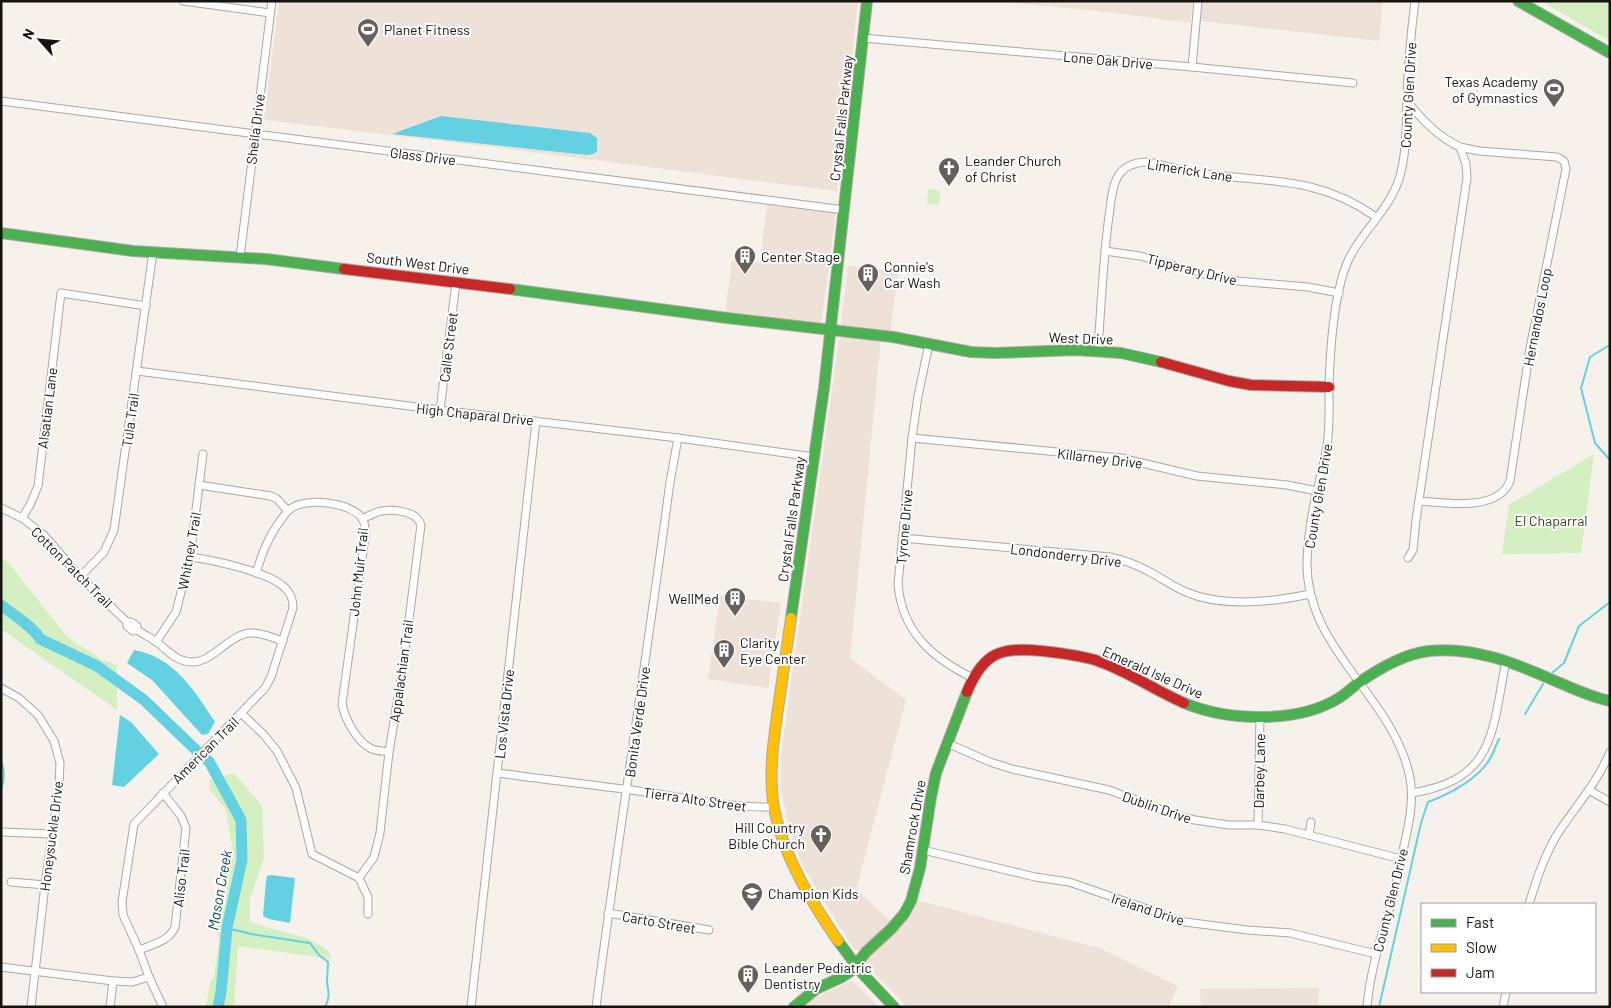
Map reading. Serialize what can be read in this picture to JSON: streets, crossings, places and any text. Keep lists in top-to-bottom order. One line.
{"streets":{"street":["Lone Oak Drive","County Glen Drive","Crystal Falls Parkway","Sheila Drive","Glass Drive","Limerick Lane","South West Drive","Tipperary Drive","Hernandos Loop","West Drive","Calle Street","Alsatian Lane","High Chaparal Drive","Tula Trail","Killarney Drive","Tyrone Drive","Whitney Trail","Londonderry Drive","Cotton Patch Trail","John Muir Trail","Appalachian Trail","Emerald Isle Drive","Los Vista Drive","Bonita Verde Drive","American Trail","Darbey Lane","Tierra Alto Street","Dublin Drive","Shamrock Drive","Honeysuckle Drive","Aliso Trail","Ireland Drive","Carto Street"]},"crossings":[["Lone Oak Drive","Crystal Falls Parkway"],["County Glen Drive","Limerick Lane"],["County Glen Drive","Tipperary Drive"],["County Glen Drive","Hernandos Loop"],["County Glen Drive","West Drive"],["County Glen Drive","Killarney Drive"],["County Glen Drive","Londonderry Drive"],["County Glen Drive","Emerald Isle Drive"],["County Glen Drive","Dublin Drive"],["County Glen Drive","Ireland Drive"],["Crystal Falls Parkway","Glass Drive"],["Crystal Falls Parkway","South West Drive"],["Crystal Falls Parkway","West Drive"],["Crystal Falls Parkway","High Chaparal Drive"],["Crystal Falls Parkway","Tierra Alto Street"],["Crystal Falls Parkway","Shamrock Drive"],["Sheila Drive","Glass Drive"],["Sheila Drive","South West Drive"],["Limerick Lane","Tipperary Drive"],["Limerick Lane","West Drive"],["South West Drive","West Drive"],["South West Drive","Calle Street"],["South West Drive","Tula Trail"],["West Drive","Tyrone Drive"],["Calle Street","High Chaparal Drive"],["Alsatian Lane","Tula Trail"],["Alsatian Lane","Cotton Patch Trail"],["High Chaparal Drive","Tula Trail"],["High Chaparal Drive","Los Vista Drive"],["High Chaparal Drive","Bonita Verde Drive"],["Tula Trail","Cotton Patch Trail"],["Killarney Drive","Tyrone Drive"],["Tyrone Drive","Londonderry Drive"],["Tyrone Drive","Emerald Isle Drive"],["Tyrone Drive","Shamrock Drive"],["Whitney Trail","Cotton Patch Trail"],["Whitney Trail","American Trail"],["Cotton Patch Trail","American Trail"],["John Muir Trail","Appalachian Trail"],["Emerald Isle Drive","Darbey Lane"],["Emerald Isle Drive","Shamrock Drive"],["Los Vista Drive","Tierra Alto Street"],["Bonita Verde Drive","Tierra Alto Street"],["Bonita Verde Drive","Carto Street"],["American Trail","Aliso Trail"],["Darbey Lane","Dublin Drive"],["Dublin Drive","Shamrock Drive"],["Shamrock Drive","Ireland Drive"]],"water":["Mason Creek"],"parks":["El Chaparral"],"places":{"sports":["Planet Fitness","Texas Academy of Gymnastics"],"church":["Leander Church of Christ","Hill Country Bible Church"],"building":["Center Stage","Connie's Car Wash","WellMed","Clarity Eye Center","Leander Pediatric Dentistry"],"school or university":["Champion Kids"]},"legend":["Fast","Slow","Jam"],"north":"top left"}
